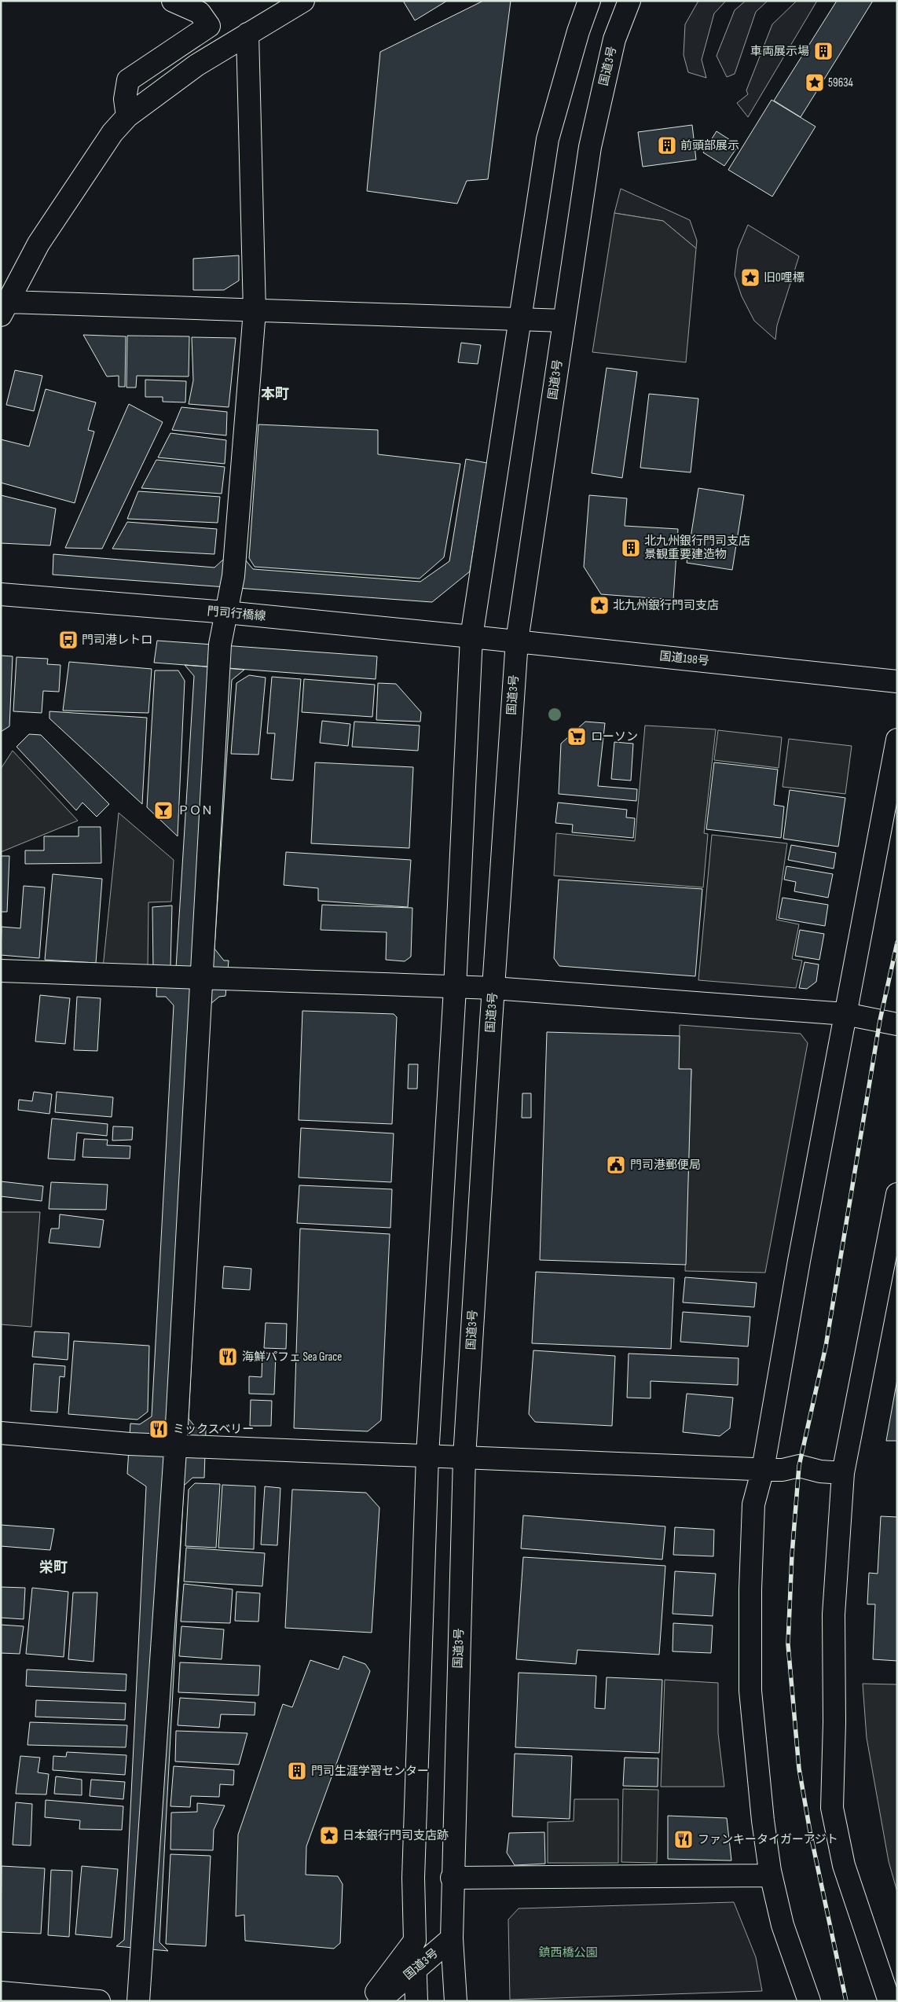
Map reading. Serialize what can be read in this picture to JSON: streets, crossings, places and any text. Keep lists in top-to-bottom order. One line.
{"streets":{"main road":["国道3号","門司行橋線","国道198号"]},"crossings":[["国道3号","門司行橋線"],["国道3号","国道198号"],["門司行橋線","国道198号"]],"districts":["本町","栄町"],"parks":["鎮西橋公園"],"places":{"building":["車両展示場","前頭部展示","北九州銀行門司支店 景観重要建造物","門司生涯学習センター"],"place":["59634","旧0哩標","北九州銀行門司支店","日本銀行門司支店跡"],"bus stop":["門司港レトロ"],"supermarket":["ローソン"],"bar":["ＰＯＮ"],"public building":["門司港郵便局"],"restaurant":["海鮮パフェ Sea Grace","ミックスベリー","ファンキータイガーアジト"]}}
